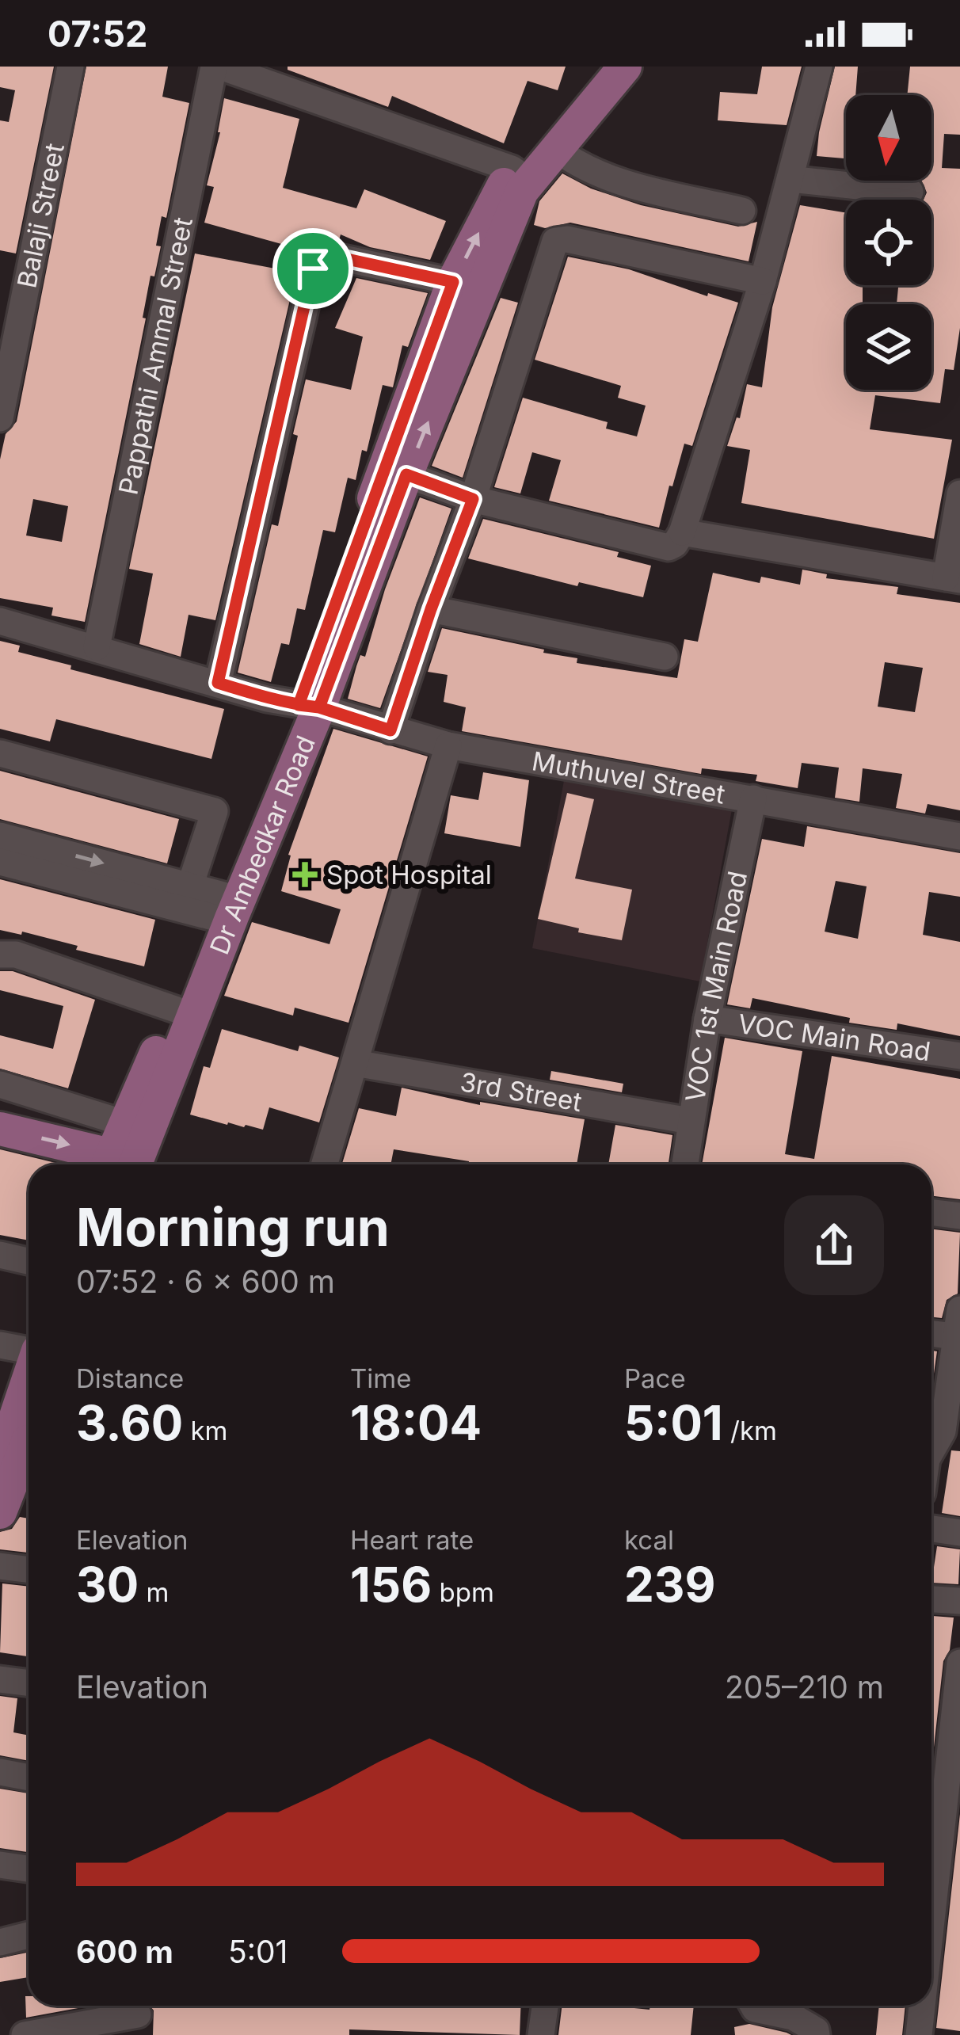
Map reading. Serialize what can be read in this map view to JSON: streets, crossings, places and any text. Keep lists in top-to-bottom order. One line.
{"streets":{"main road":["Dr Ambedkar Road"],"street":["Balaji Street","Pappathi Ammal Street","Muthuvel Street","VOC 1st Main Road","VOC Main Road","3rd Street"]},"crossings":[["Pappathi Ammal Street","Muthuvel Street"],["Muthuvel Street","Dr Ambedkar Road"],["Muthuvel Street","VOC 1st Main Road"],["VOC 1st Main Road","VOC Main Road"],["VOC 1st Main Road","3rd Street"]],"places":{"health":["Spot Hospital"]},"north":"bottom","page":{"status":"07:52","heading":["Morning run","07:52 · 6 × 600 m"],"stats":[["Distance","3.60 km"],["Time","18:04"],["Pace","5:01 /km"],["Elevation","30 m"],["Heart rate","156 bpm"],["kcal","239"]],"chart":["Elevation","205–210 m"],"list":[{"name":"600 m","note":"5:01"}]}}
